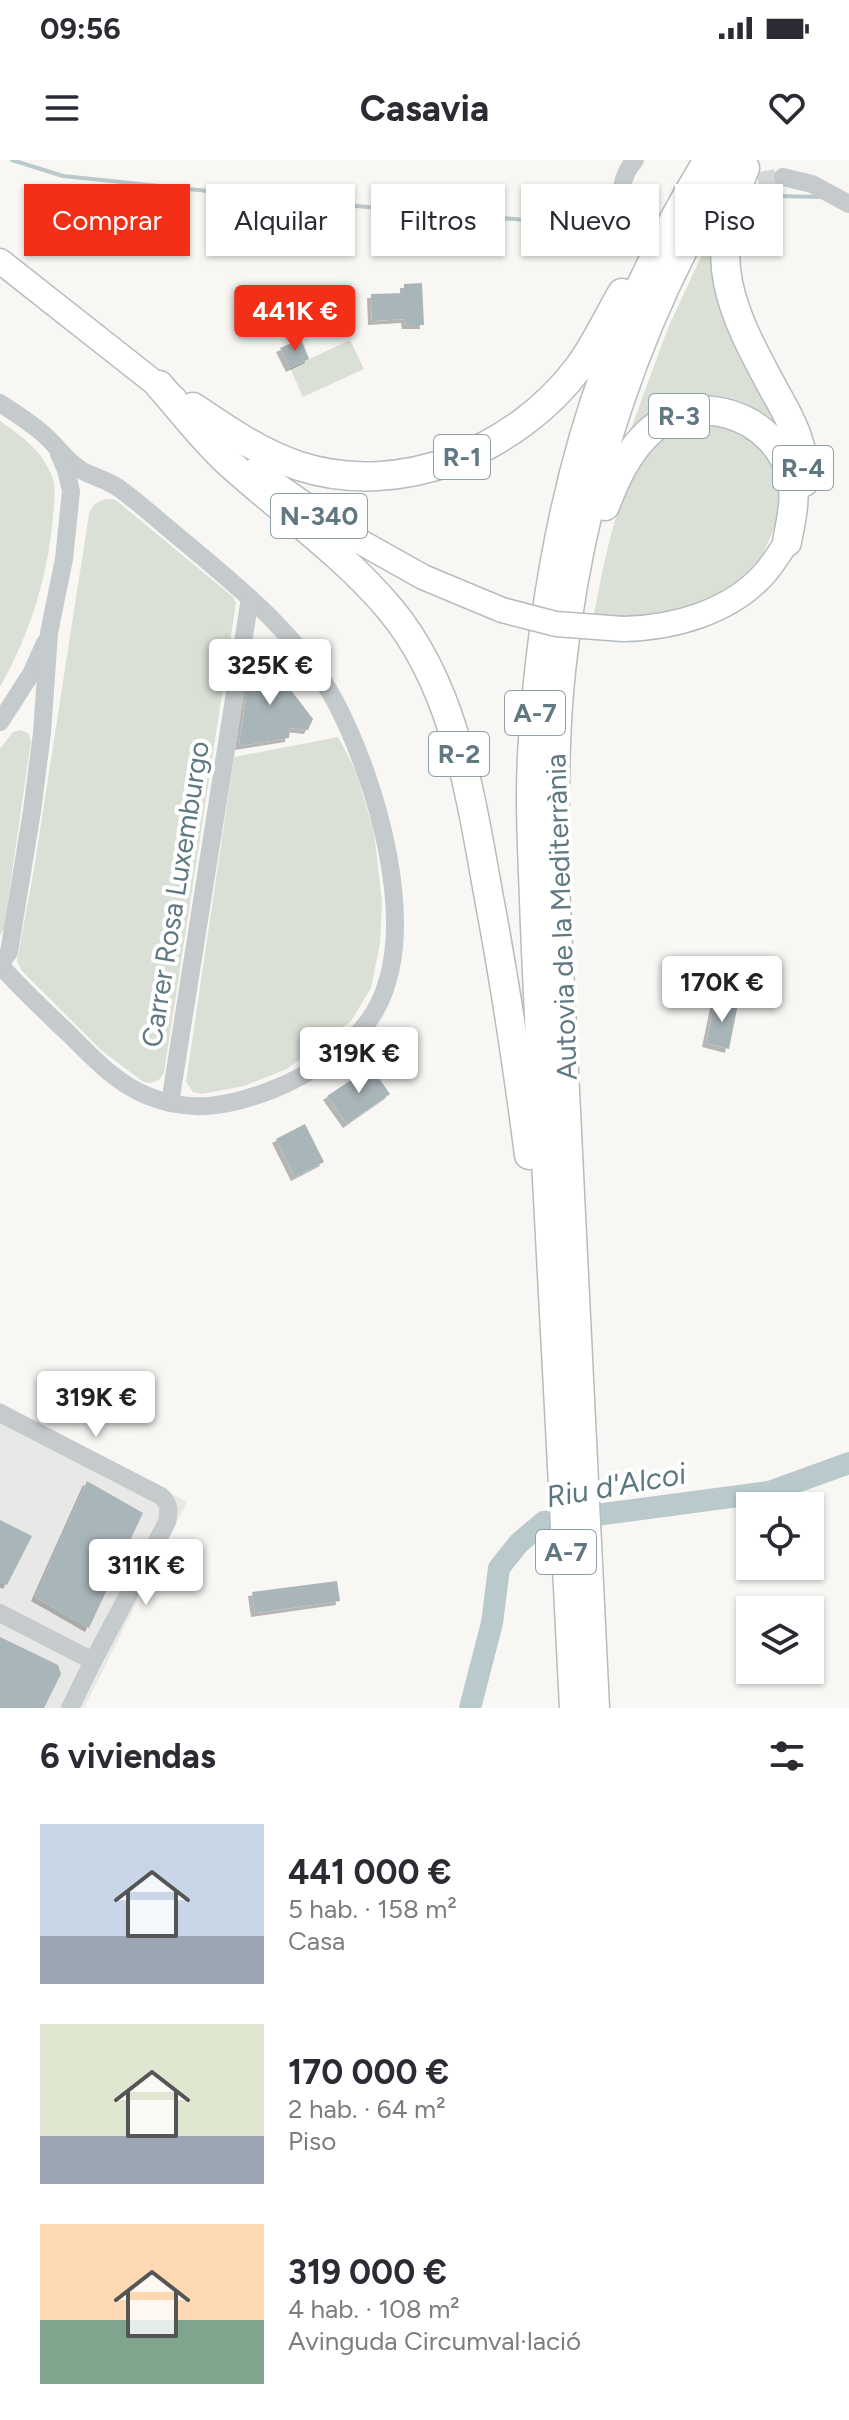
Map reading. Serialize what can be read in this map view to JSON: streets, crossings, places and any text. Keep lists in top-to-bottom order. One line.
{"streets":{"highway":["R-3","R-1","R-4","A-7","R-2","Autovia de la Mediterrània"],"main road":["N-340"],"street":["Carrer Rosa Luxemburgo"]},"crossings":[["R-3","R-4"],["R-3","N-340"],["R-3","Autovia de la Mediterrània"],["R-1","N-340"],["R-1","R-2"],["R-1","Autovia de la Mediterrània"],["R-4","N-340"],["N-340","R-2"],["A-7","R-2"],["R-2","Autovia de la Mediterrània"]],"water":["Riu d'Alcoi"],"page":{"status":"09:56","header":"Casavia","chip":["Comprar","Alquilar","Filtros","Nuevo","Piso"],"price":["441K €","325K €","170K €","319K €","319K €","311K €"],"heading":"6 viviendas","list":[{"name":"441 000 €","note":"5 hab. · 158 m² · Casa"},{"name":"170 000 €","note":"2 hab. · 64 m² · Piso"},{"name":"319 000 €","note":"4 hab. · 108 m² · Avinguda Circumval·lació"}]}}
